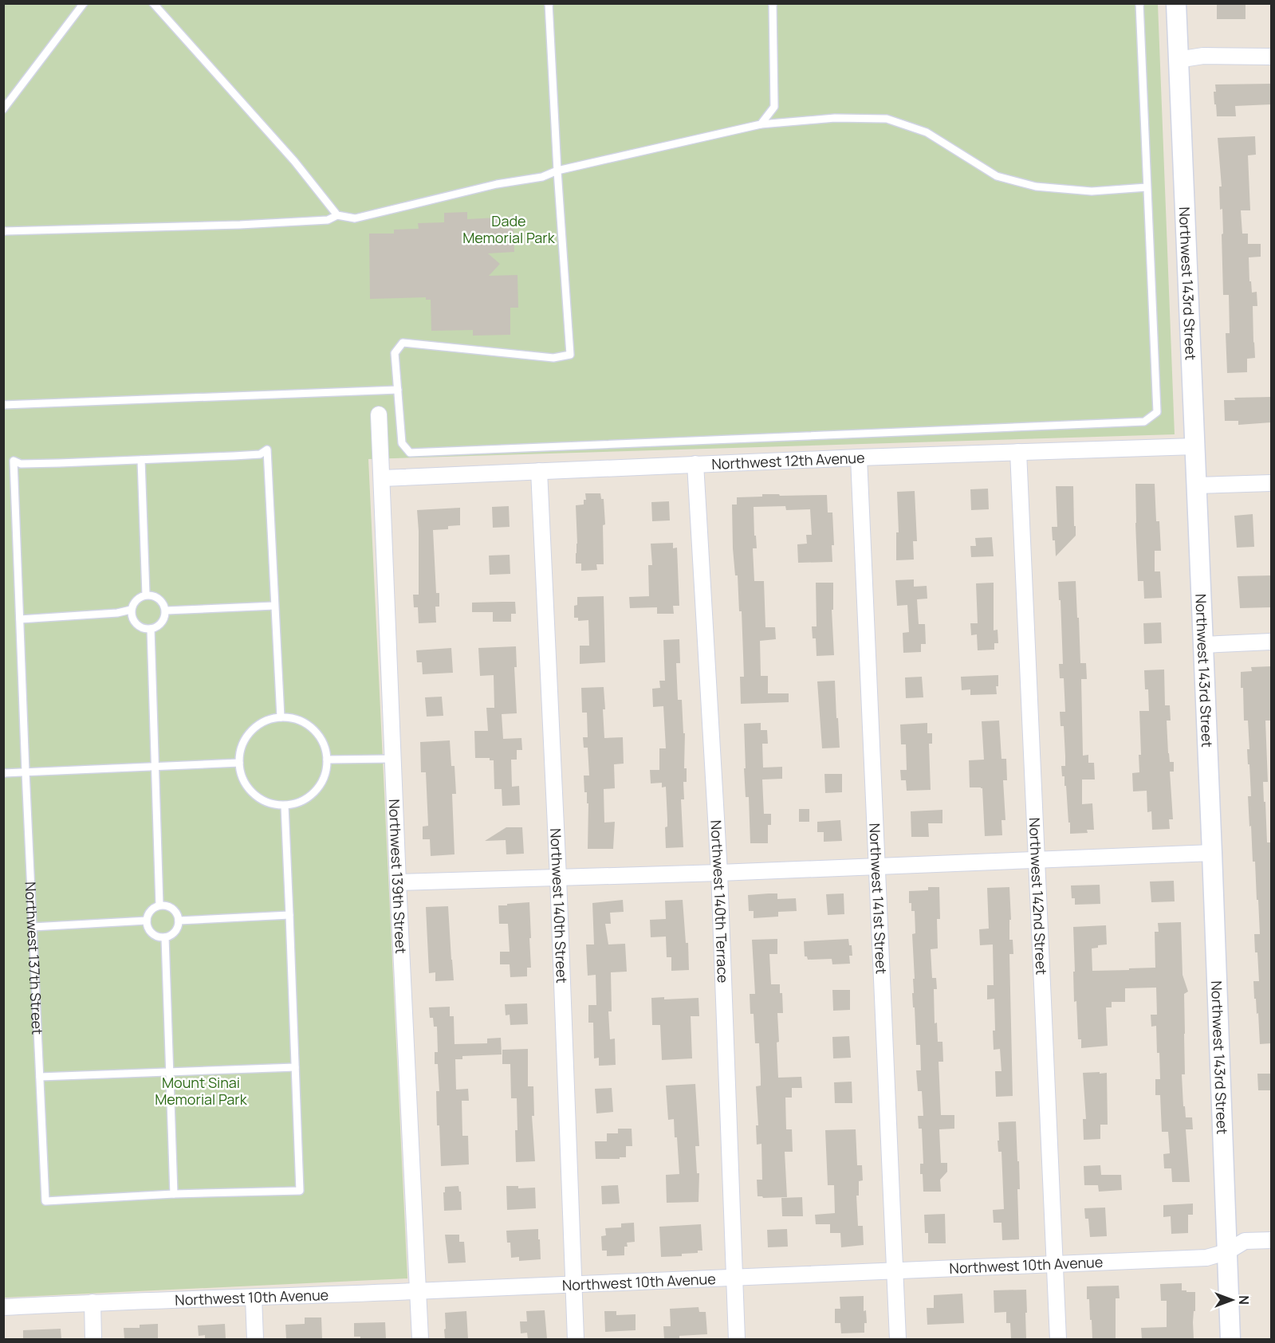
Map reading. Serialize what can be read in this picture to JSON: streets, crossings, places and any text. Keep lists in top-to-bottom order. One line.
{"streets":{"street":["Northwest 143rd Street","Northwest 12th Avenue","Northwest 139th Street","Northwest 142nd Street","Northwest 141st Street","Northwest 140th Terrace","Northwest 140th Street","Northwest 10th Avenue"],"lane":["Northwest 137th Street"]},"crossings":[["Northwest 143rd Street","Northwest 12th Avenue"],["Northwest 143rd Street","Northwest 10th Avenue"],["Northwest 12th Avenue","Northwest 139th Street"],["Northwest 12th Avenue","Northwest 142nd Street"],["Northwest 12th Avenue","Northwest 141st Street"],["Northwest 12th Avenue","Northwest 140th Terrace"],["Northwest 12th Avenue","Northwest 140th Street"],["Northwest 139th Street","Northwest 10th Avenue"],["Northwest 142nd Street","Northwest 10th Avenue"],["Northwest 141st Street","Northwest 10th Avenue"],["Northwest 140th Terrace","Northwest 10th Avenue"],["Northwest 140th Street","Northwest 10th Avenue"]],"parks":["Dade Memorial Park","Mount Sinai Memorial Park"],"north":"right"}
